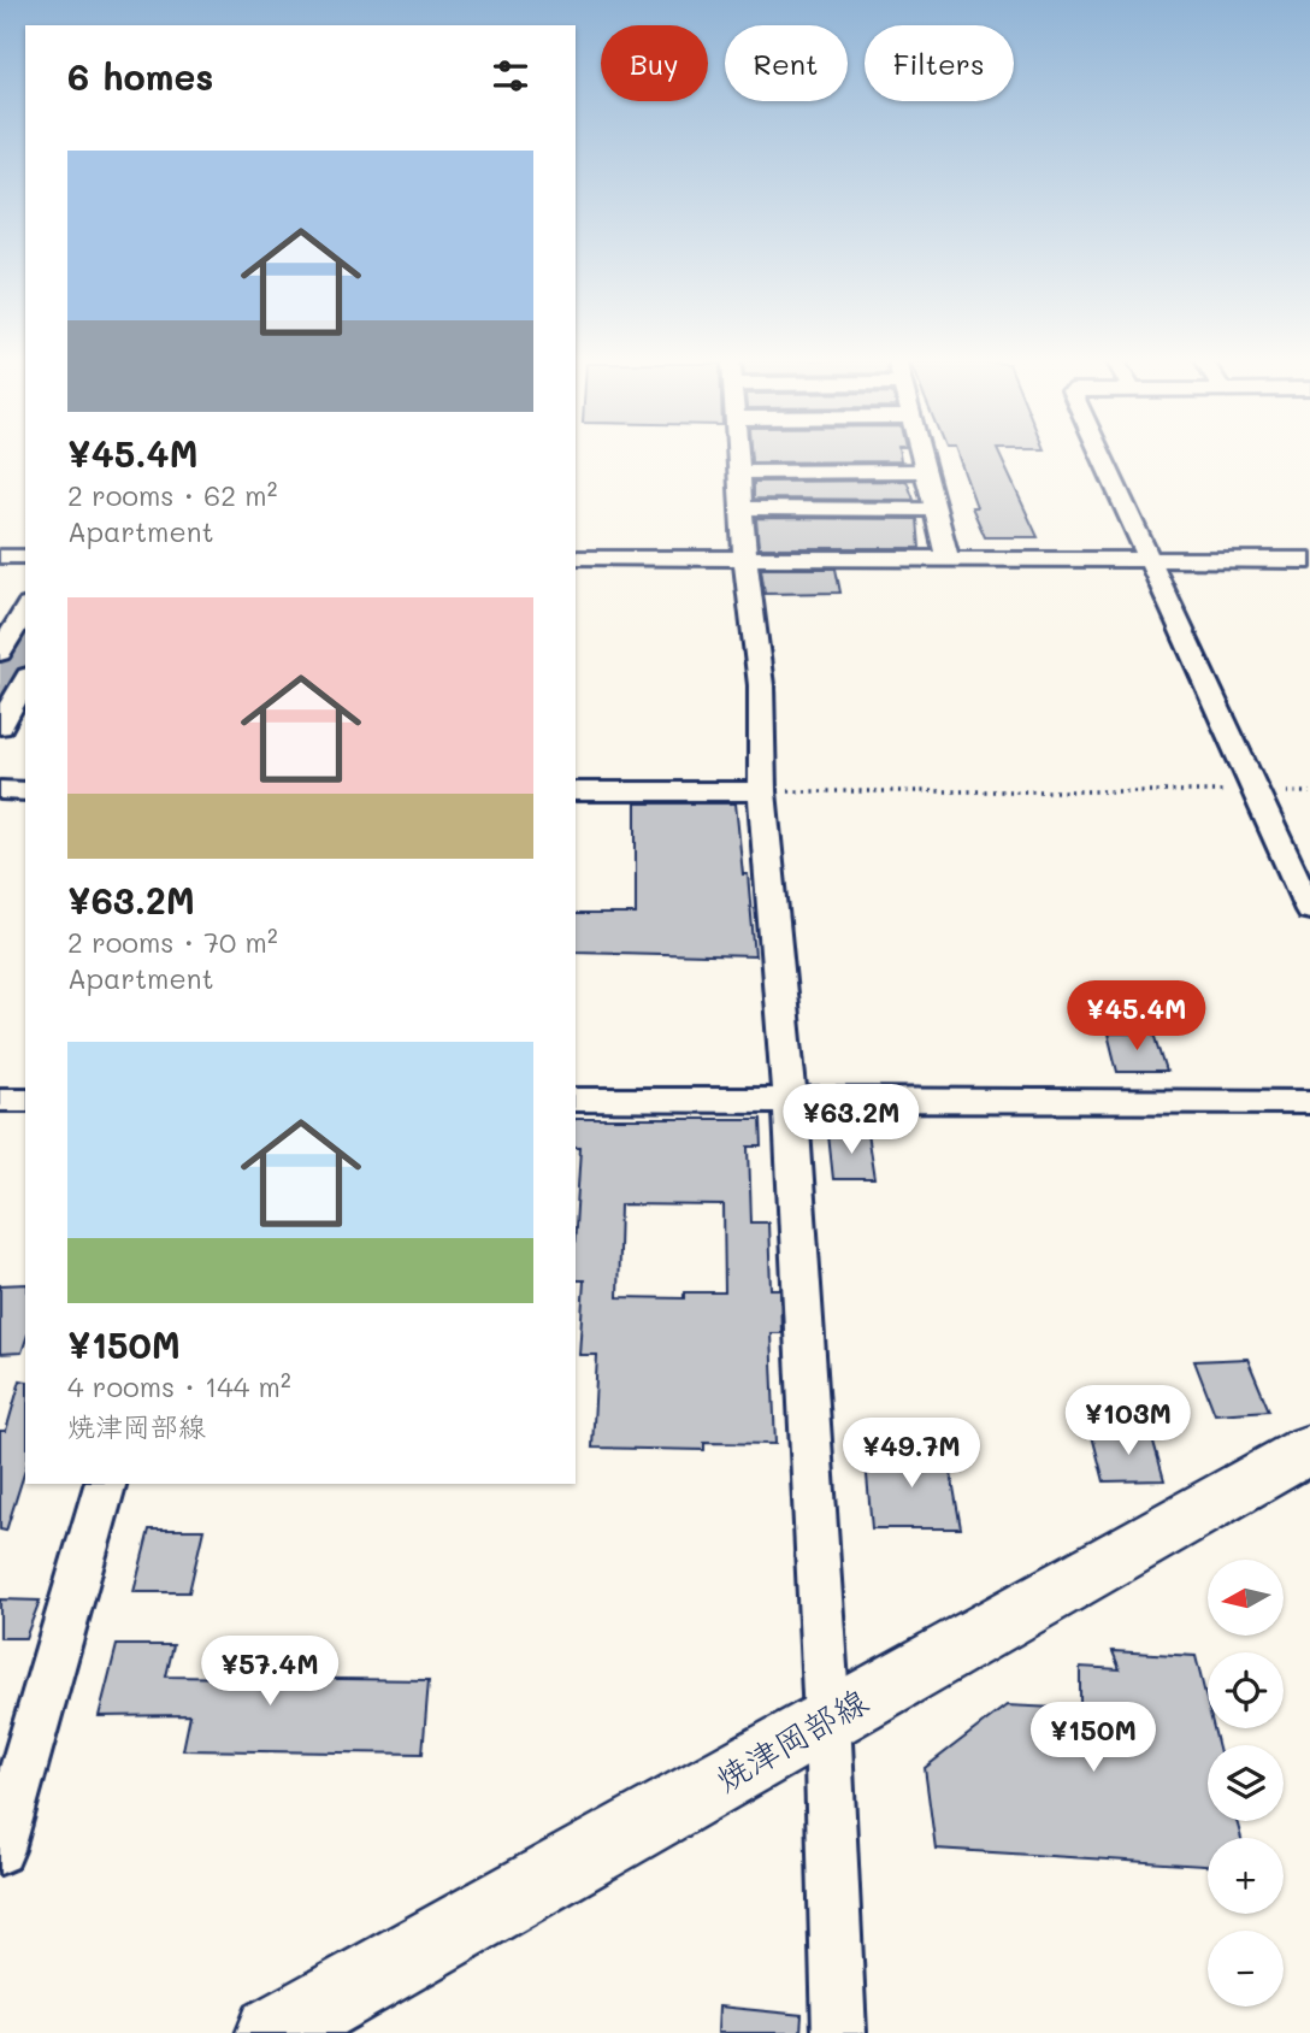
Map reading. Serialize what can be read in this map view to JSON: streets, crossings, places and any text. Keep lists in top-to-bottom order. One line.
{"streets":{"main road":["焼津岡部線"]},"north":"left","page":{"chip":["Buy","Rent","Filters"],"heading":"6 homes","list":[{"name":"¥45.4M","note":"2 rooms · 62 m² · Apartment"},{"name":"¥63.2M","note":"2 rooms · 70 m² · Apartment"},{"name":"¥150M","note":"4 rooms · 144 m² · 焼津岡部線"}],"price":["¥45.4M","¥63.2M","¥103M","¥49.7M","¥57.4M","¥150M"],"map_buttons":["+","−"]}}
